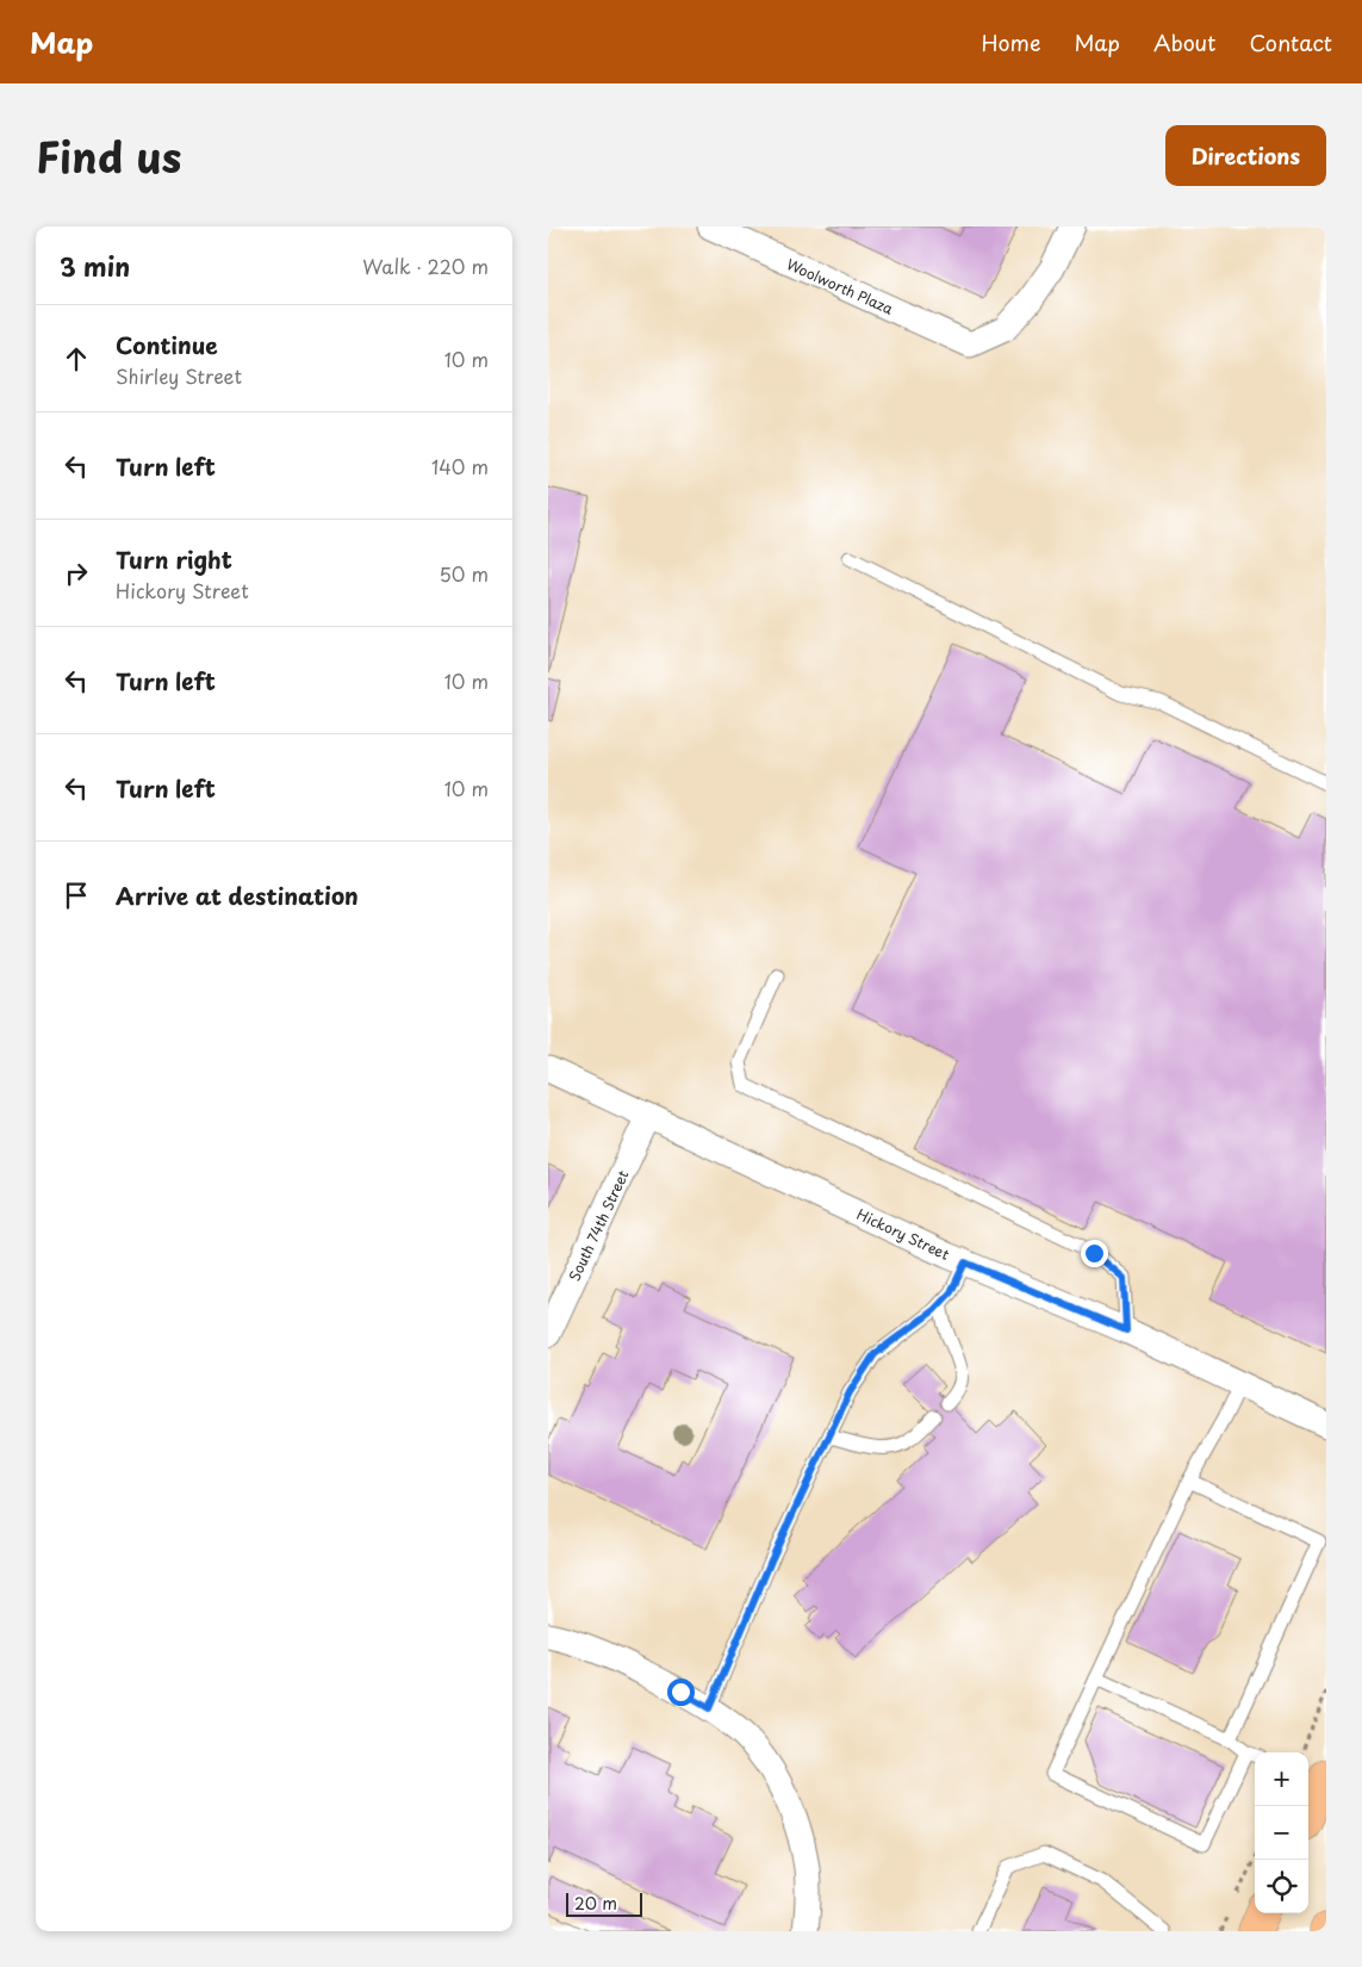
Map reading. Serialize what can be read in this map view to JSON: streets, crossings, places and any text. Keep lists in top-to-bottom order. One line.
{"streets":{"street":["Woolworth Plaza","South 74th Street","Hickory Street"]},"crossings":[["South 74th Street","Hickory Street"]],"scale_bar":"20 m","page":{"header":"Map","nav":["Home","Map","About","Contact"],"title":"Find us","buttons":"Directions","heading":["3 min","Walk · 220 m"],"list":[["Continue","Shirley Street","10 m"],["Turn left","140 m"],["Turn right","Hickory Street","50 m"],["Turn left","10 m"],["Turn left","10 m"],"Arrive at destination"],"map_buttons":["+","−"],"scale":"20 m"}}
